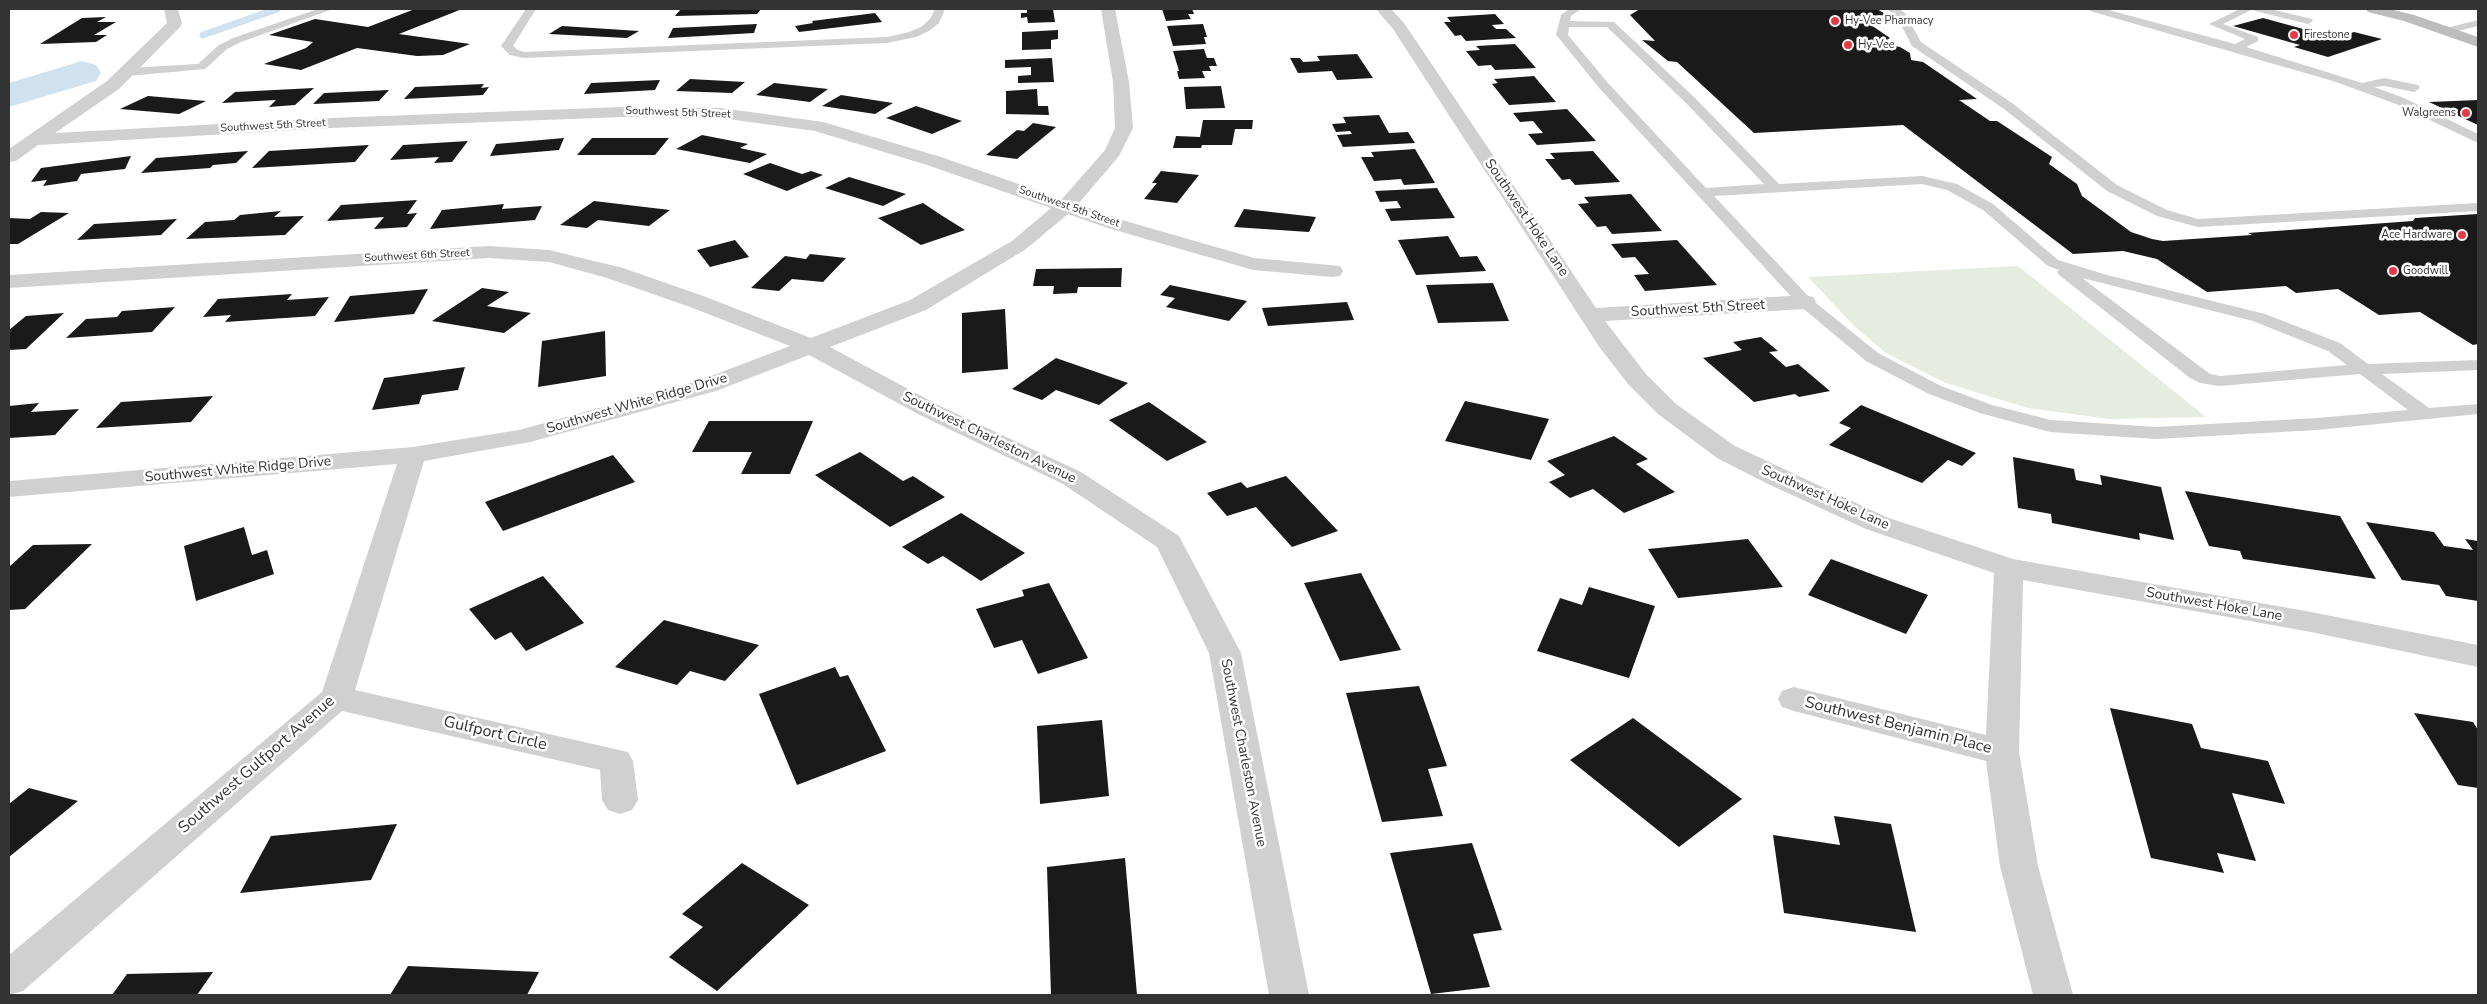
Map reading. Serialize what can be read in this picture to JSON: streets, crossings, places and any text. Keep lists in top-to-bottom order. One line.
{"streets":{"street":["Southwest 5th Street","Southwest Hoke Lane","Southwest 6th Street","Southwest White Ridge Drive","Southwest Charleston Avenue","Southwest Benjamin Place","Gulfport Circle","Southwest Gulfport Avenue"]},"crossings":[["Southwest 5th Street","Southwest Hoke Lane"],["Southwest 5th Street","Southwest White Ridge Drive"],["Southwest 6th Street","Southwest White Ridge Drive"],["Southwest 6th Street","Southwest Charleston Avenue"],["Southwest White Ridge Drive","Southwest Charleston Avenue"],["Southwest White Ridge Drive","Southwest Gulfport Avenue"],["Gulfport Circle","Southwest Gulfport Avenue"]],"places":["Hy-Vee Pharmacy","Firestone","Hy-Vee","Walgreens","Ace Hardware","Goodwill"]}
